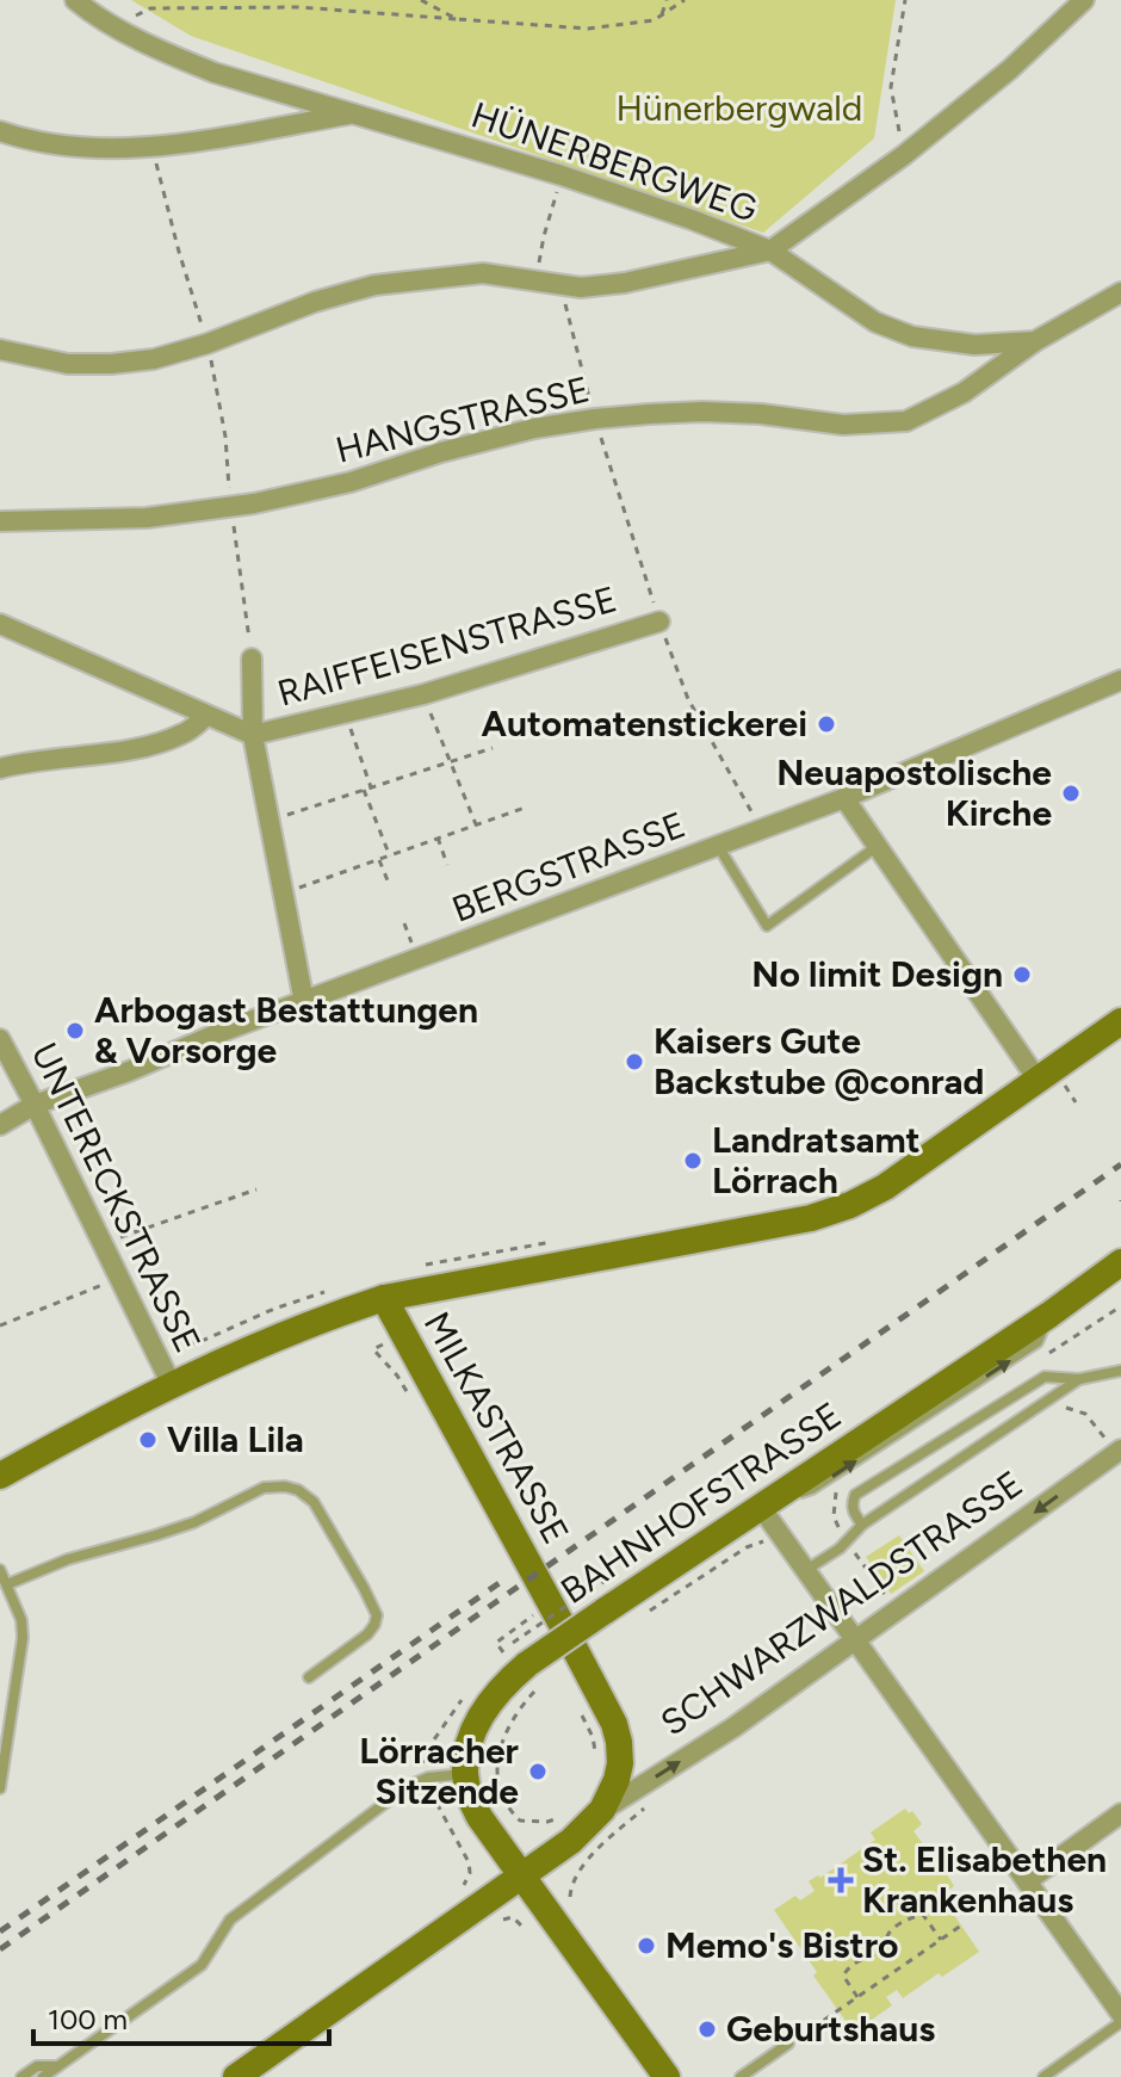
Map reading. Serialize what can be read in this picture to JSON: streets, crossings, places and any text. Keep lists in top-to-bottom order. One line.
{"streets":{"main road":["MILKASTRASSE","BAHNHOFSTRASSE"],"street":["HÜNERBERGWEG","HANGSTRASSE","RAIFFEISENSTRASSE","BERGSTRASSE","UNTERECKSTRASSE","SCHWARZWALDSTRASSE"]},"crossings":[["HÜNERBERGWEG","HANGSTRASSE"],["BERGSTRASSE","UNTERECKSTRASSE"],["MILKASTRASSE","SCHWARZWALDSTRASSE"]],"parks":["Hünerbergwald"],"places":{"other":["Automatenstickerei","Neuapostolische Kirche","No limit Design","Arbogast Bestattungen & Vorsorge","Kaisers Gute Backstube @conrad","Landratsamt Lörrach","Villa Lila","Lörracher Sitzende","Memo's Bistro","Geburtshaus"],"health":["St. Elisabethen Krankenhaus"]},"scale_bar":"100 m"}
